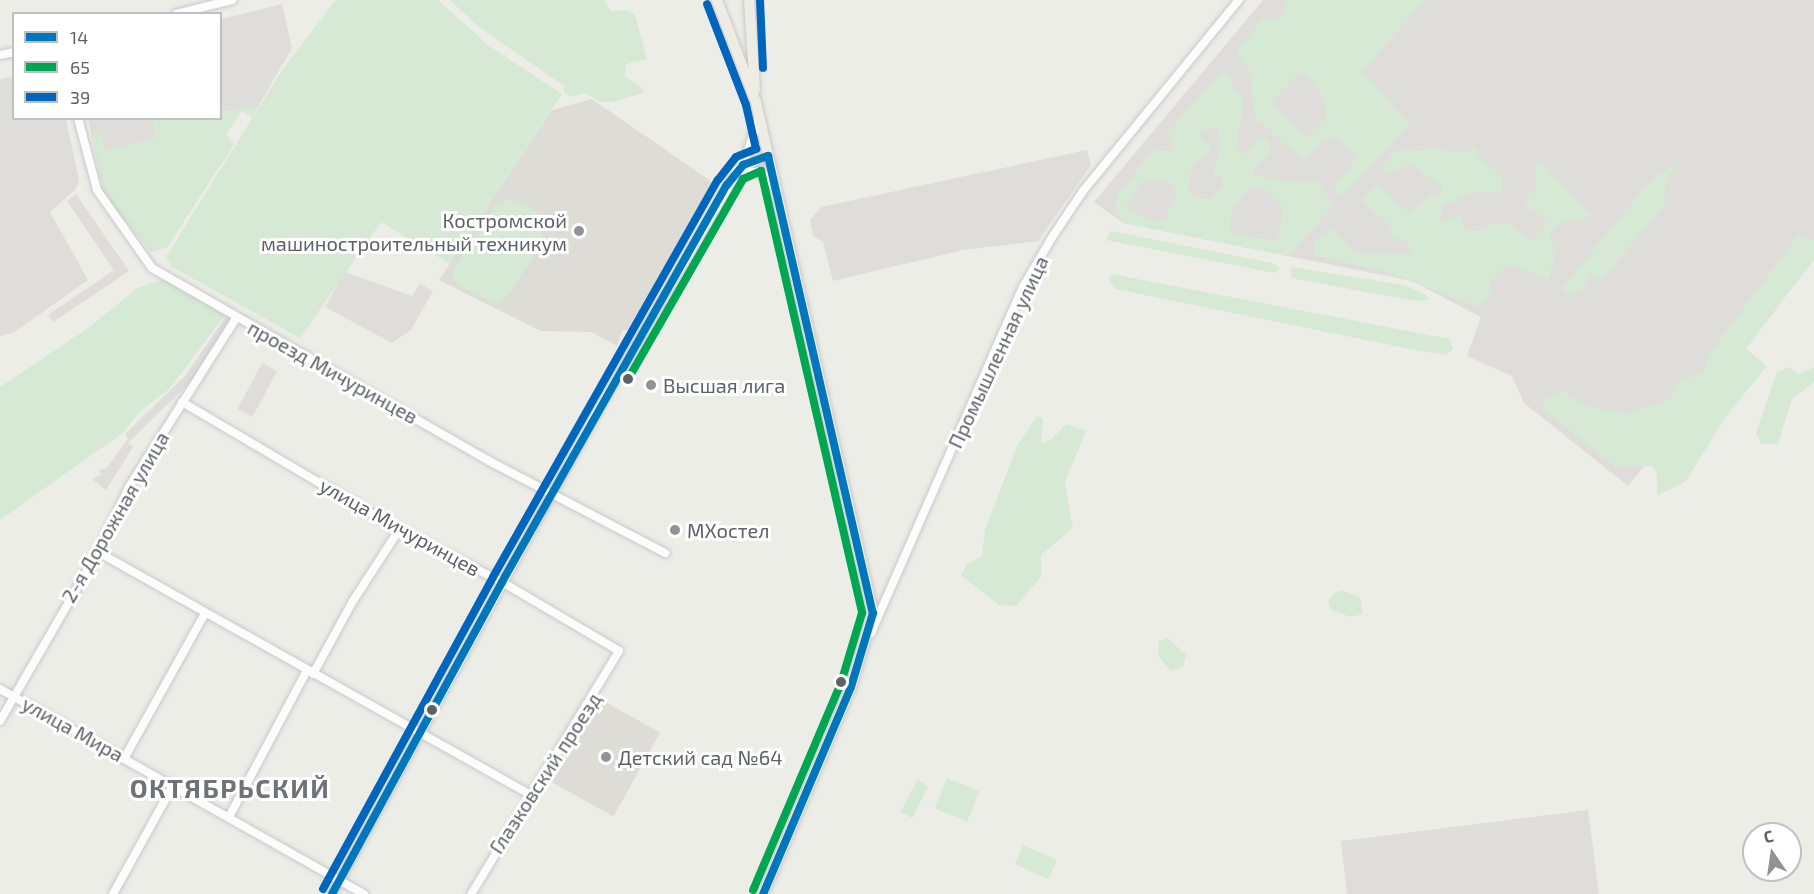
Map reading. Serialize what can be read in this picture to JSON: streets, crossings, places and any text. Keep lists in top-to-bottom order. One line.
{"streets":{"street":["Промышленная улица","проезд Мичуринцев","2-я Дорожная улица","улица Мичуринцев","улица Мира","Глазковский проезд"]},"crossings":[["проезд Мичуринцев","2-я Дорожная улица"],["2-я Дорожная улица","улица Мичуринцев"],["2-я Дорожная улица","улица Мира"],["улица Мичуринцев","Глазковский проезд"]],"districts":["ОКТЯБРЬСКИЙ"],"places":["Костромской машиностроительный техникум","Высшая лига","МХостел","Детский сад №64"],"lines":["transit line 39","transit line 14","transit line 65"],"legend":["14","65","39"],"north":"top"}
